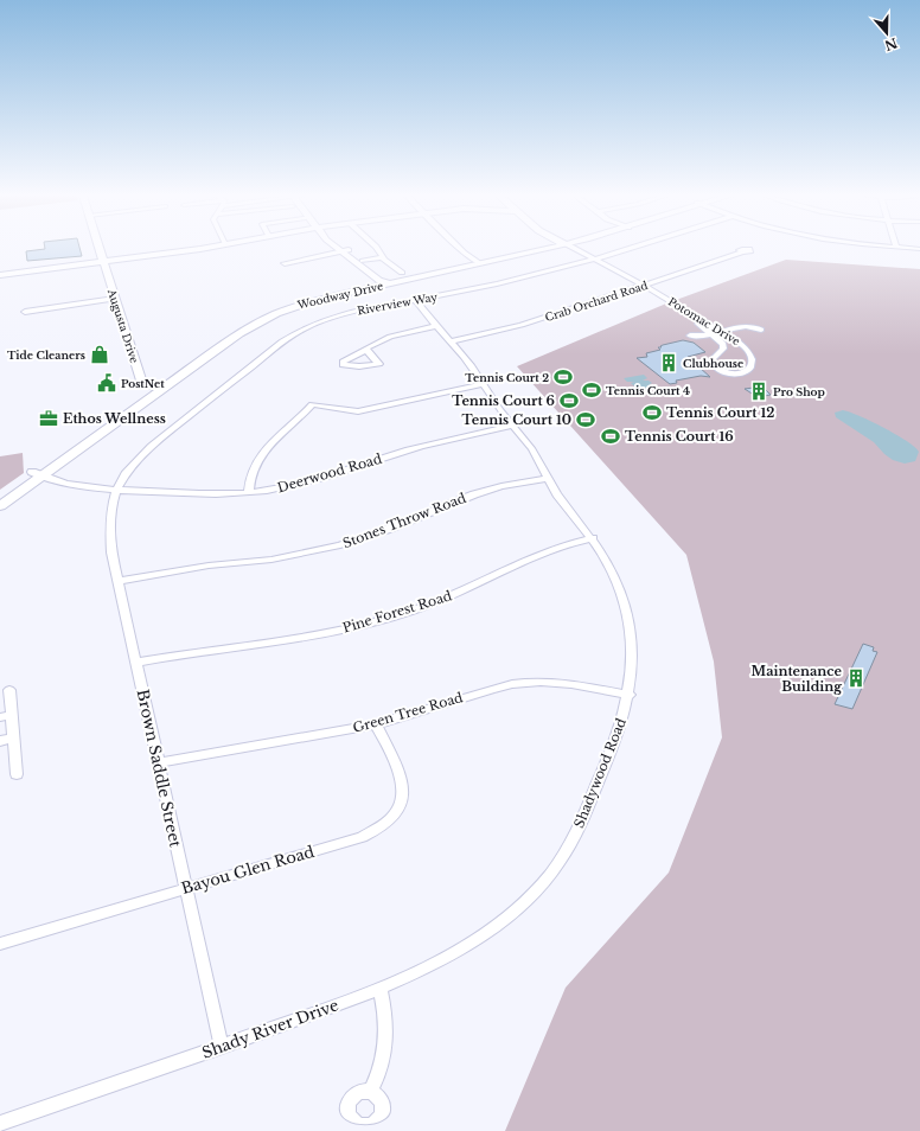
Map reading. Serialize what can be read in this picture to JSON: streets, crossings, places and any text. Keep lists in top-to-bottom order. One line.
{"streets":{"main road":["Woodway Drive","Augusta Drive"],"street":["Crab Orchard Road","Riverview Way","Potomac Drive","Deerwood Road","Stones Throw Road","Pine Forest Road","Green Tree Road","Brown Saddle Street","Shadywood Road","Bayou Glen Road","Shady River Drive"]},"crossings":[["Woodway Drive","Augusta Drive"],["Woodway Drive","Deerwood Road"],["Crab Orchard Road","Potomac Drive"],["Crab Orchard Road","Shadywood Road"],["Riverview Way","Potomac Drive"],["Riverview Way","Deerwood Road"],["Riverview Way","Brown Saddle Street"],["Riverview Way","Shadywood Road"],["Deerwood Road","Brown Saddle Street"],["Deerwood Road","Shadywood Road"],["Stones Throw Road","Brown Saddle Street"],["Stones Throw Road","Shadywood Road"],["Pine Forest Road","Brown Saddle Street"],["Pine Forest Road","Shadywood Road"],["Green Tree Road","Brown Saddle Street"],["Green Tree Road","Shadywood Road"],["Green Tree Road","Bayou Glen Road"],["Brown Saddle Street","Bayou Glen Road"],["Brown Saddle Street","Shady River Drive"],["Shadywood Road","Shady River Drive"]],"places":{"shop":["Tide Cleaners"],"building":["Clubhouse","Pro Shop","Maintenance Building"],"sports":["Tennis Court 2","Tennis Court 4","Tennis Court 6","Tennis Court 12","Tennis Court 10","Tennis Court 16"],"public building":["PostNet"],"office":["Ethos Wellness"]},"north":"bottom"}
